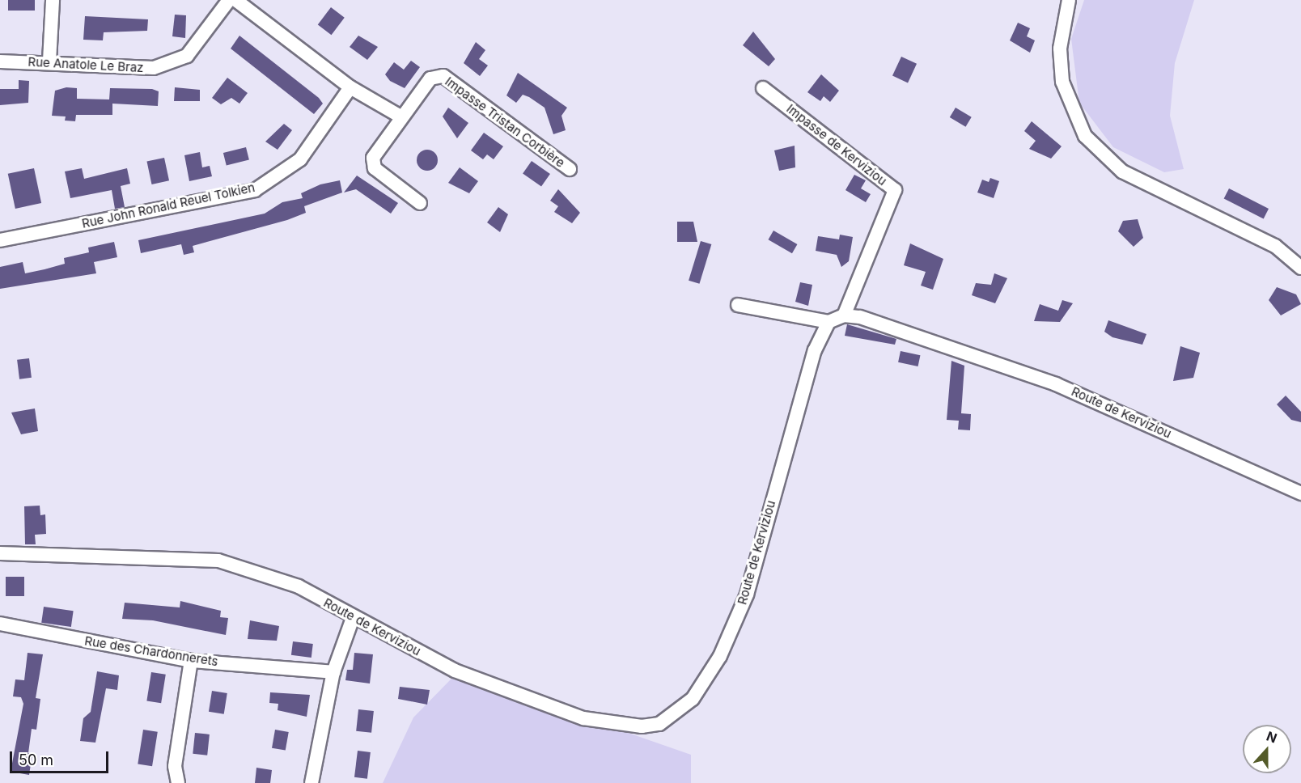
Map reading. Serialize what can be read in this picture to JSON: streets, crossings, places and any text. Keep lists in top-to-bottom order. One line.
{"streets":{"street":["Rue Anatole Le Braz","Impasse Tristan Corbière","Impasse de Kerviziou","Rue John Ronald Reuel Tolkien","Route de Kerviziou","Rue des Chardonnerets"]},"crossings":[["Impasse de Kerviziou","Route de Kerviziou"]],"scale_bar":"50 m","north":"top"}
